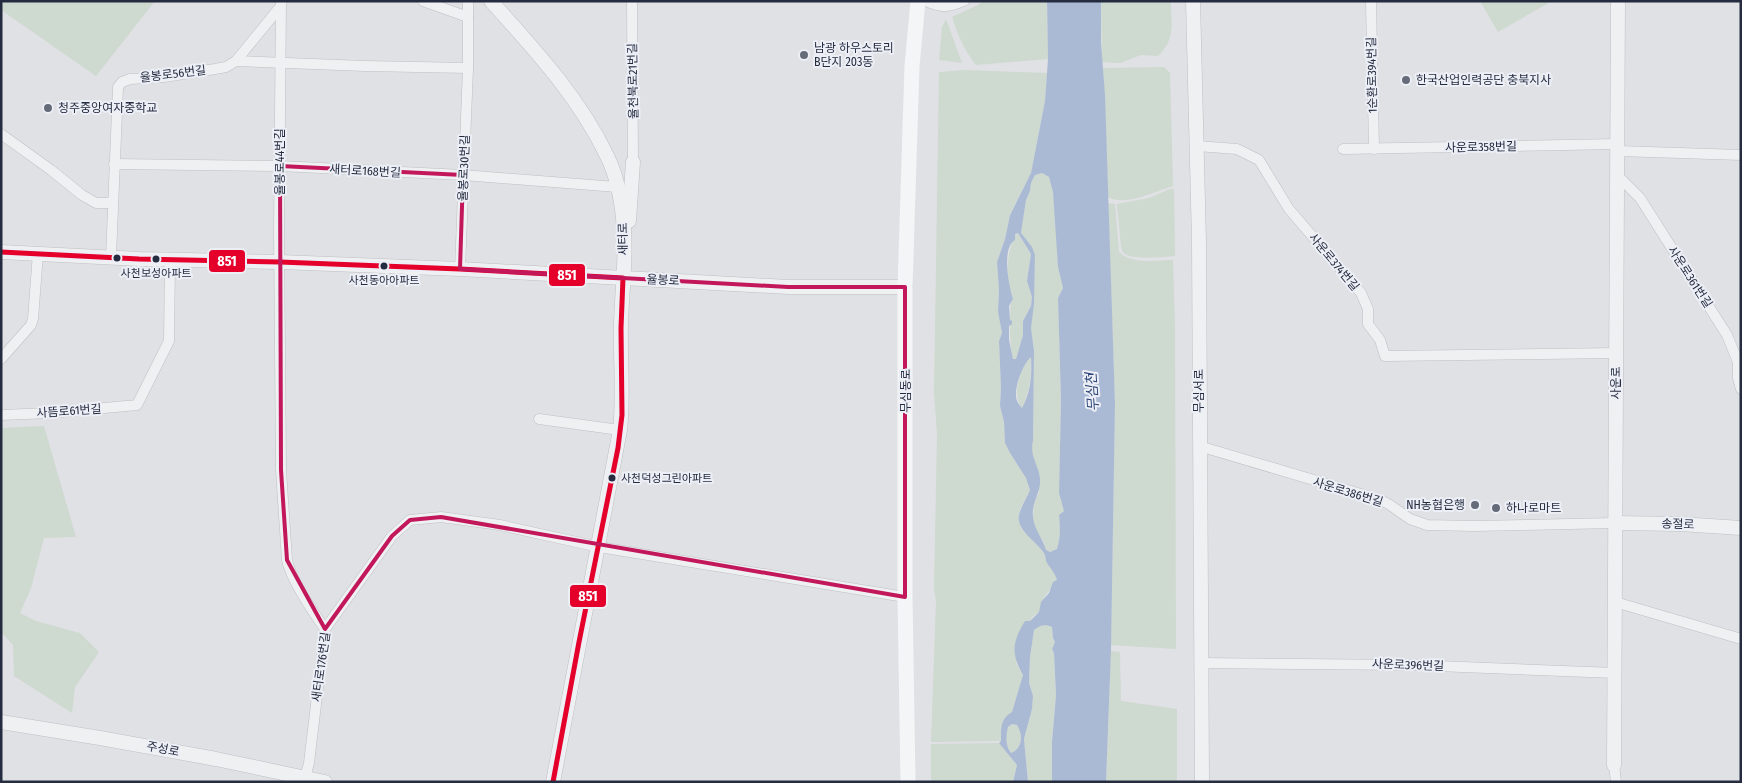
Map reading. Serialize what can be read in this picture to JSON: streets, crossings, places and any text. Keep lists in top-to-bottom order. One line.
{"streets":{"main road":["무심동로"],"street":["율봉로56번길","1순환로394번길","율천북로21번길","사운로358번길","율봉로44번길","율봉로30번길","새터로168번길","새터로","사운로374번길","사운로361번길","율봉로","사운로","무심서로","사뜸로61번길","사운로386번길","송절로","사운로396번길","새터로176번길","주성로"]},"crossings":[["율봉로56번길","율봉로44번길"],["율봉로56번길","새터로168번길"],["율봉로56번길","율봉로"],["1순환로394번길","사운로358번길"],["사운로358번길","사운로"],["율봉로44번길","새터로168번길"],["율봉로44번길","율봉로"],["율봉로44번길","새터로176번길"],["율봉로30번길","새터로168번길"],["율봉로30번길","율봉로"],["새터로168번길","새터로"],["새터로","율봉로"],["새터로","새터로176번길"],["사운로374번길","사운로"],["사운로374번길","무심서로"],["사운로361번길","사운로"],["율봉로","무심동로"],["율봉로","사뜸로61번길"],["사운로","사운로386번길"],["사운로","송절로"],["사운로","사운로396번길"],["무심서로","사운로386번길"],["무심서로","사운로396번길"],["사운로386번길","송절로"],["새터로176번길","주성로"]],"water":["무심천"],"places":["남광 하우스토리 B단지 203동","한국산업인력공단 충북지사","청주중앙여자중학교","사천보성아파트","사천동아아파트","사천덕성그린아파트","NH농협은행","하나로마트"],"lines":["transit line 851"]}
